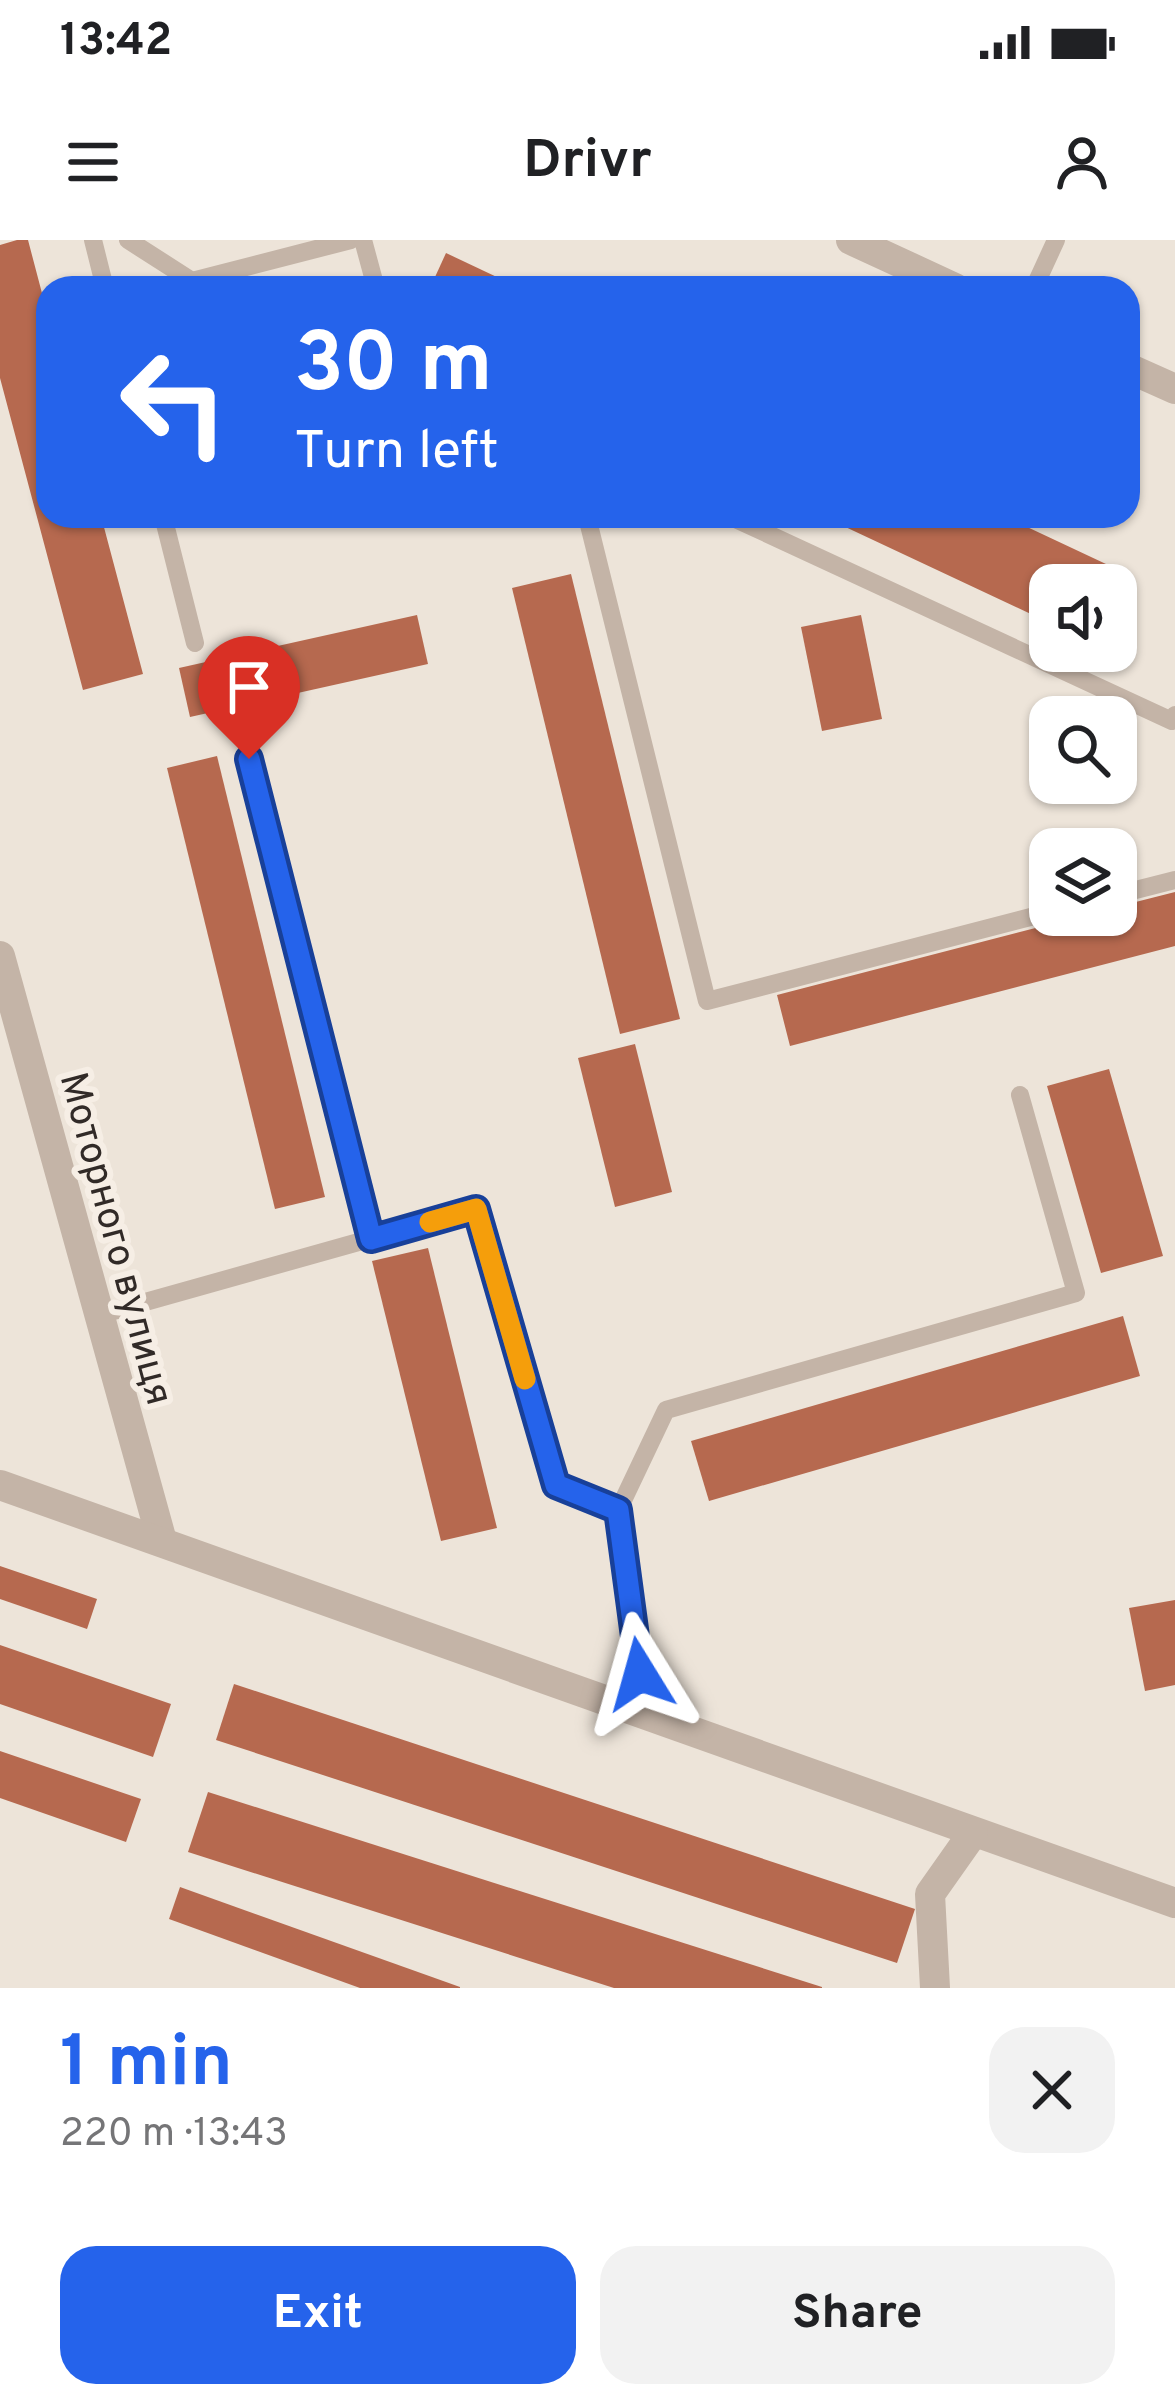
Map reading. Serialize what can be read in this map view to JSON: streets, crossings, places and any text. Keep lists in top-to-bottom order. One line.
{"streets":{"street":["Моторного вулиця"]},"page":{"status":"13:42","header":"Drivr","turn":["30 m","Turn left"],"heading":["1 min","220 m · 13:43"],"buttons":["Exit","Share"]}}
